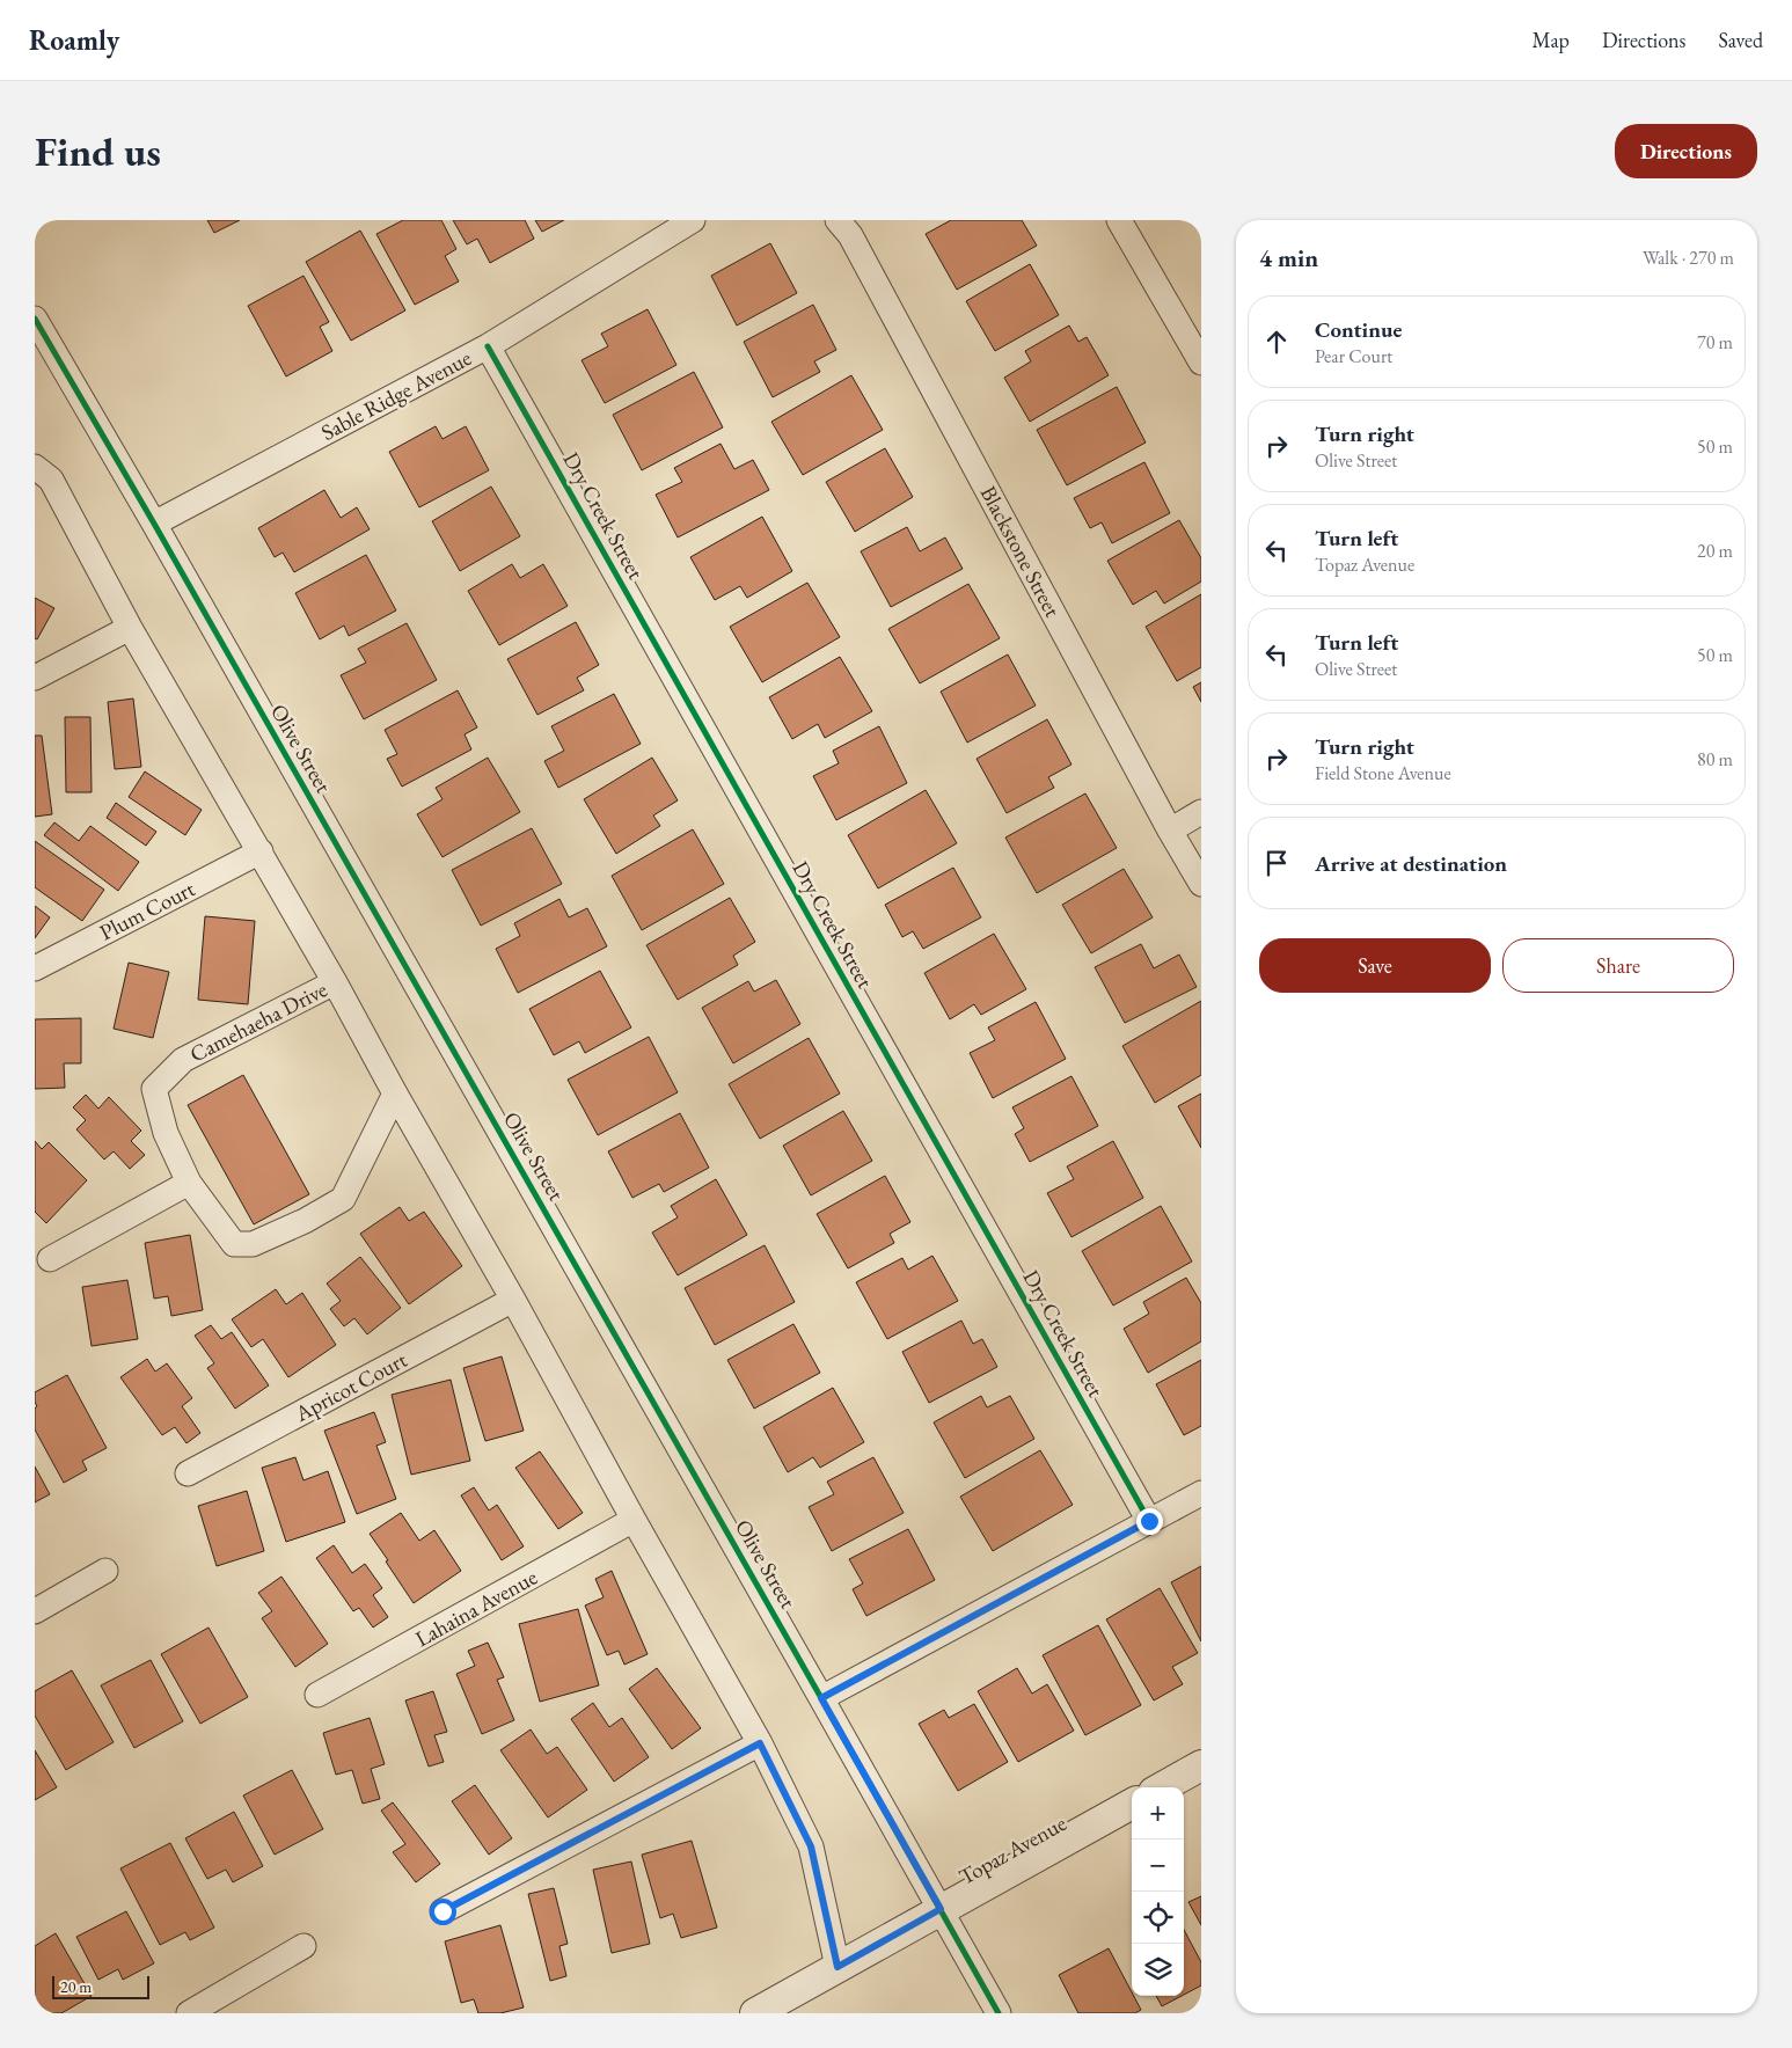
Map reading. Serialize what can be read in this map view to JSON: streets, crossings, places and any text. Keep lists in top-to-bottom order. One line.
{"streets":{"street":["Sable Ridge Avenue","Dry Creek Street","Blackstone Street","Olive Street","Plum Court","Camehaeha Drive","Apricot Court","Lahaina Avenue","Topaz Avenue"]},"crossings":[["Sable Ridge Avenue","Dry Creek Street"],["Sable Ridge Avenue","Olive Street"],["Olive Street","Topaz Avenue"]],"scale_bar":"20 m","page":{"header":"Roamly","nav":["Map","Directions","Saved"],"buttons":["Directions",["Save","Share"]],"title":"Find us","heading":["4 min","Walk · 270 m"],"list":[["Continue","Pear Court","70 m"],["Turn right","Olive Street","50 m"],["Turn left","Topaz Avenue","20 m"],["Turn left","Olive Street","50 m"],["Turn right","Field Stone Avenue","80 m"],"Arrive at destination"],"map_buttons":["+","−"],"scale":"20 m"}}
